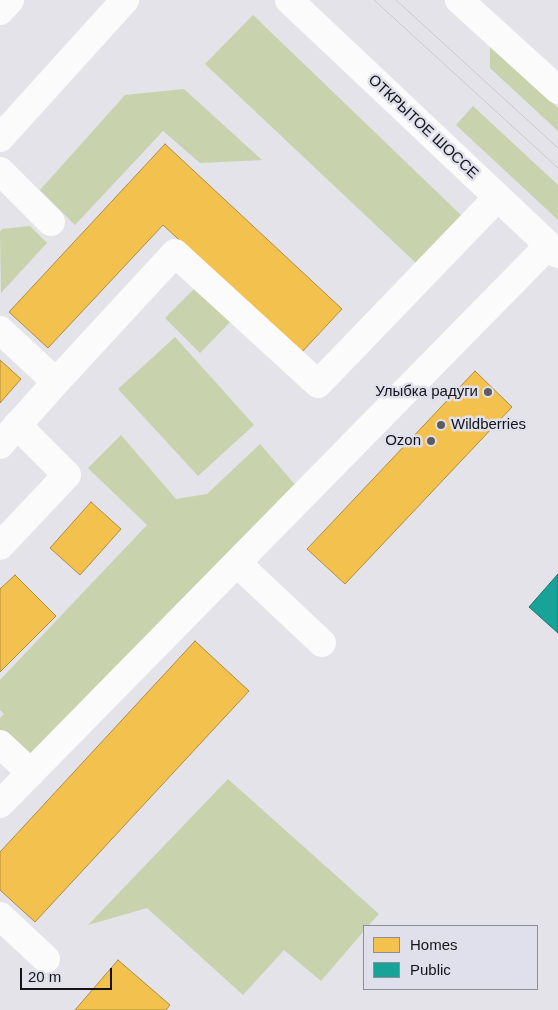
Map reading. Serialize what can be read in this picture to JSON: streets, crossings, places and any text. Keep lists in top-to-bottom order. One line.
{"streets":{"street":["ОТКРЫТОЕ ШОССЕ"]},"places":["Улыбка радуги","Wildberries","Ozon"],"legend":["Homes","Public"],"scale_bar":"20 m"}
